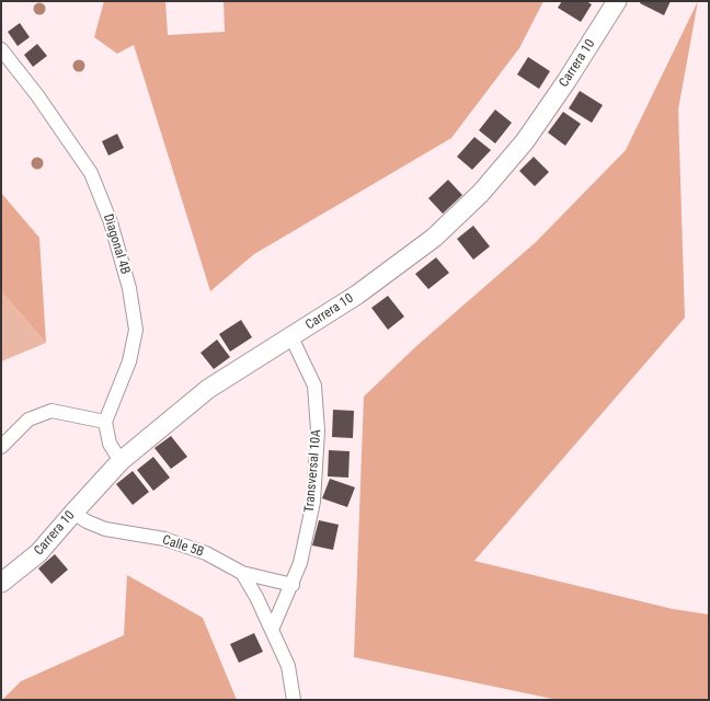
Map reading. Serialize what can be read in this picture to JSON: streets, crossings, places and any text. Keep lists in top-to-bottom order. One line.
{"streets":{"street":["Carrera 10","Diagonal 4B","Transversal 10A","Calle 5B"]},"crossings":[["Carrera 10","Transversal 10A"],["Carrera 10","Calle 5B"],["Transversal 10A","Calle 5B"]]}
